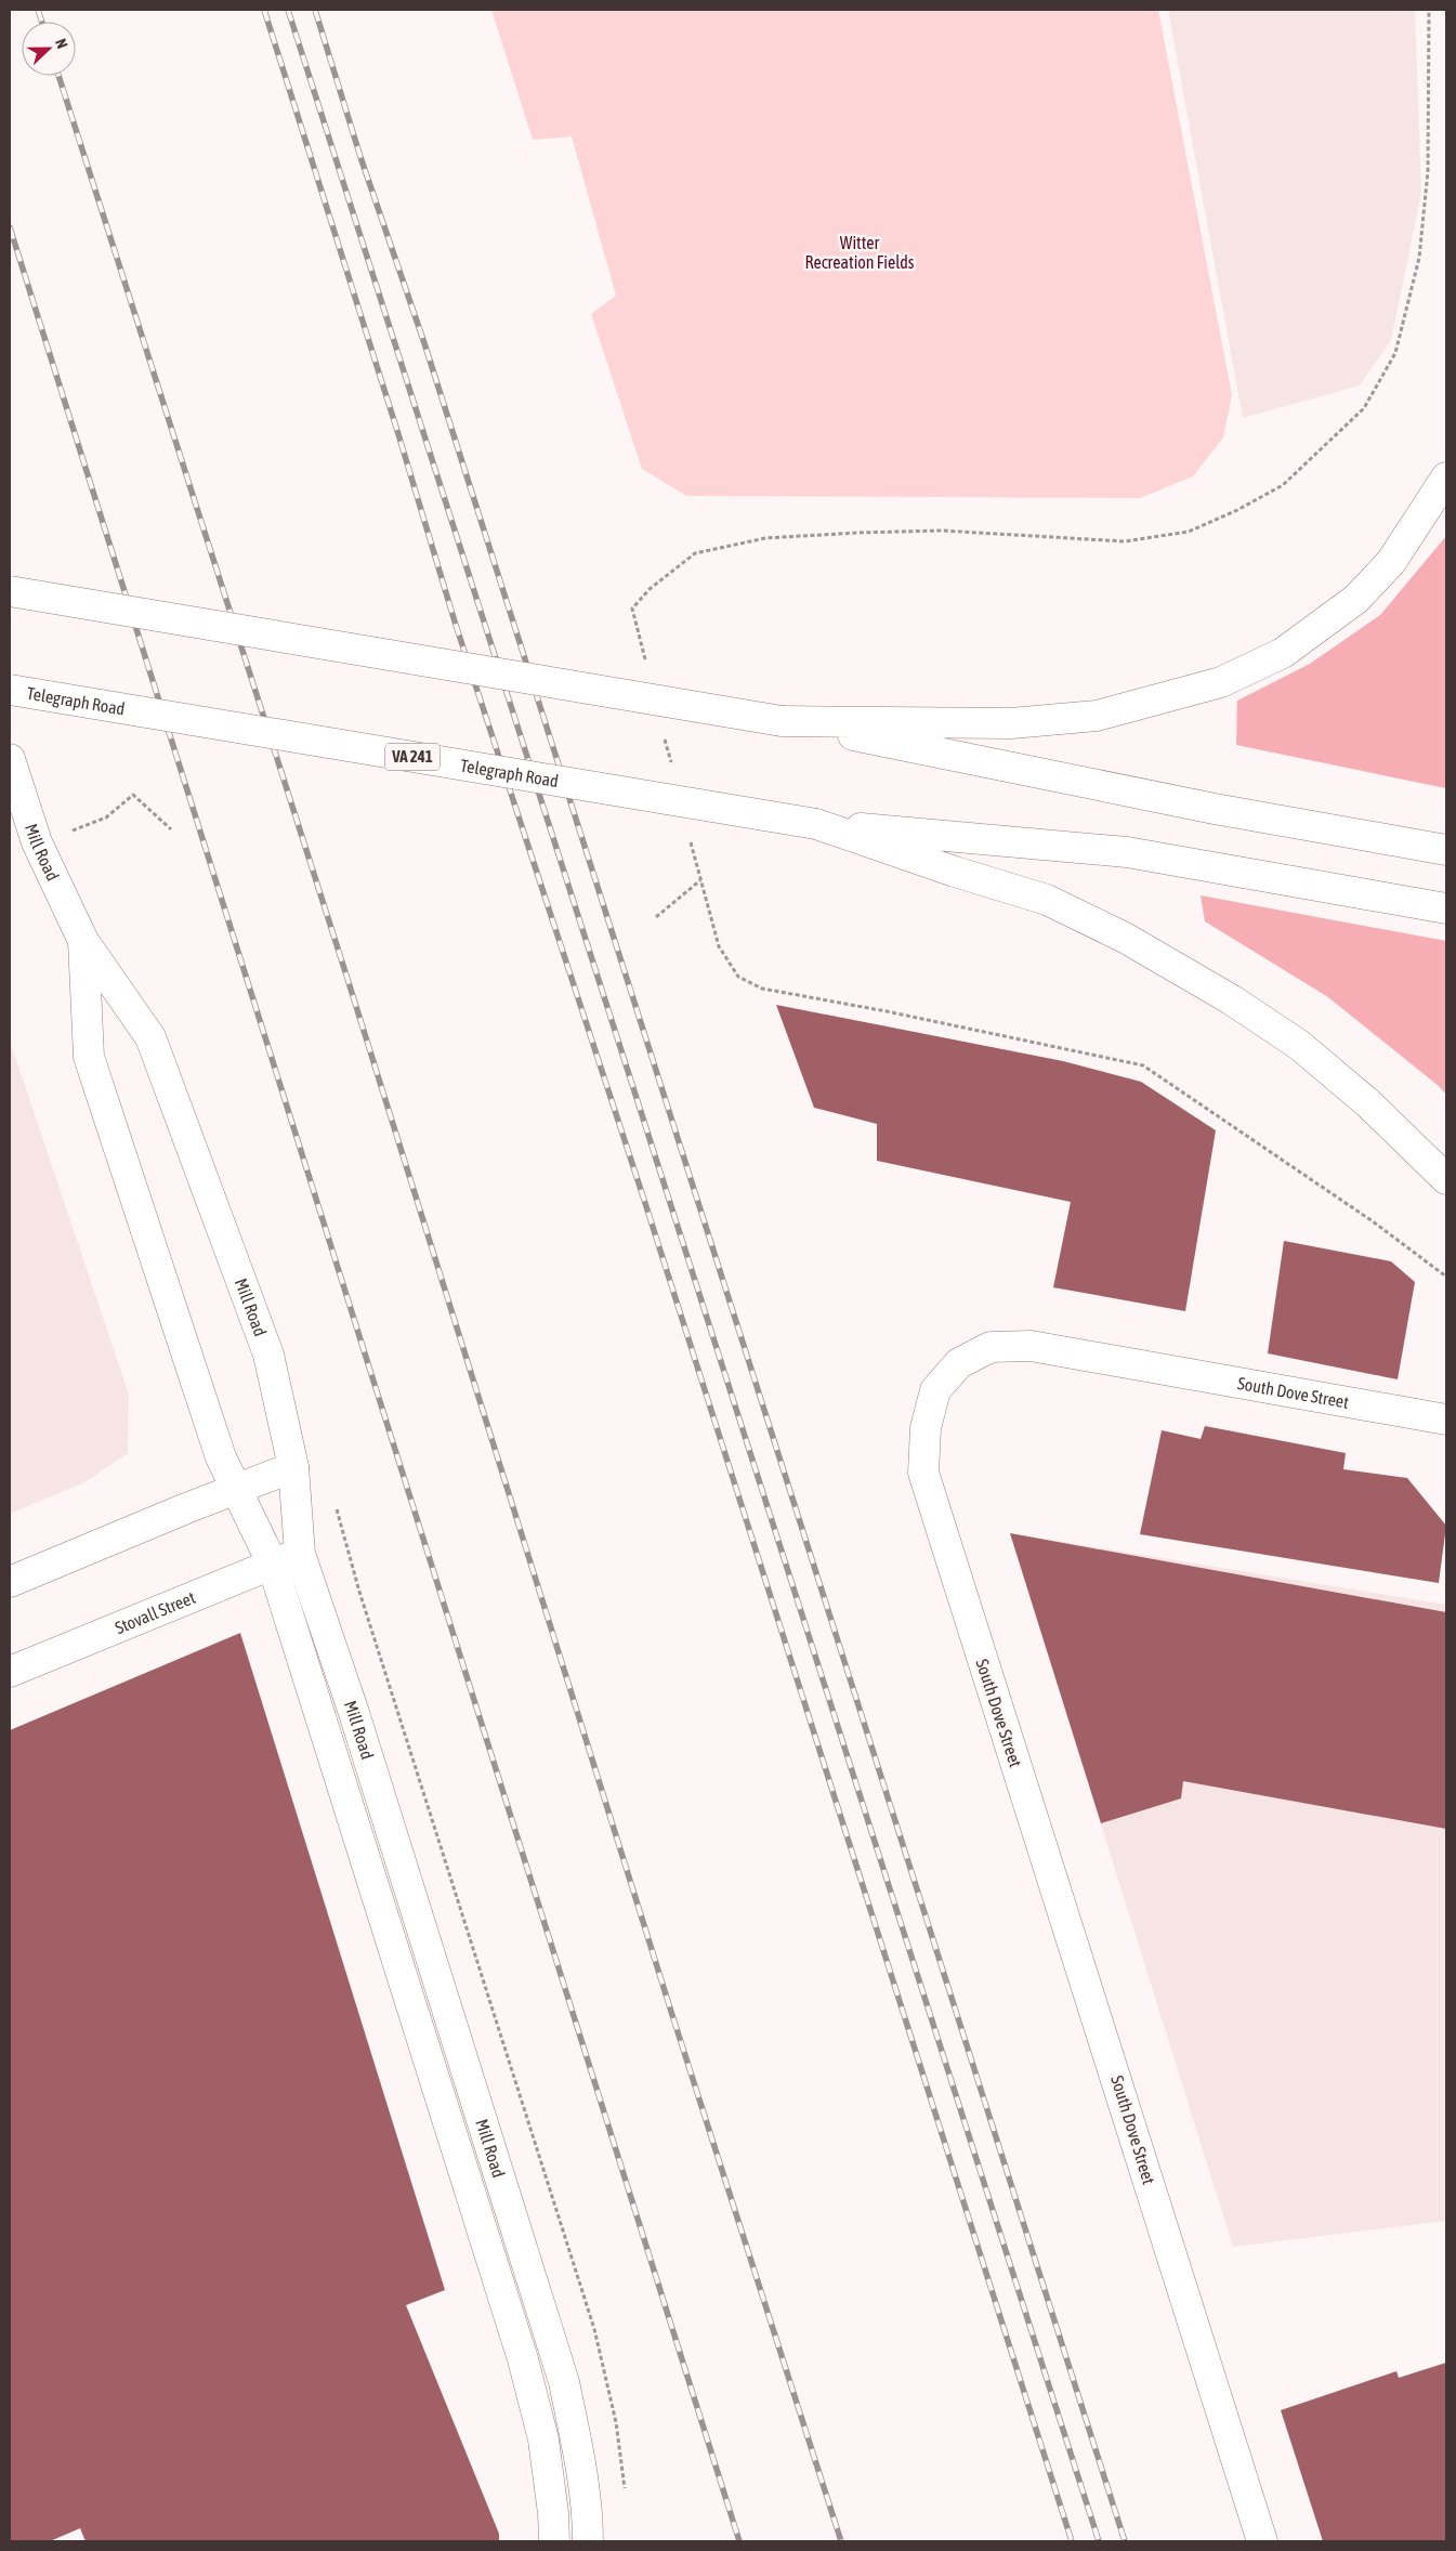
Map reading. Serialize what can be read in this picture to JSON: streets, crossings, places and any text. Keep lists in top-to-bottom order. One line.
{"streets":{"street":["Telegraph Road","VA 241","Mill Road","South Dove Street","Stovall Street"]},"crossings":[["Mill Road","Stovall Street"]],"parks":["Witter Recreation Fields"],"north":"right"}
